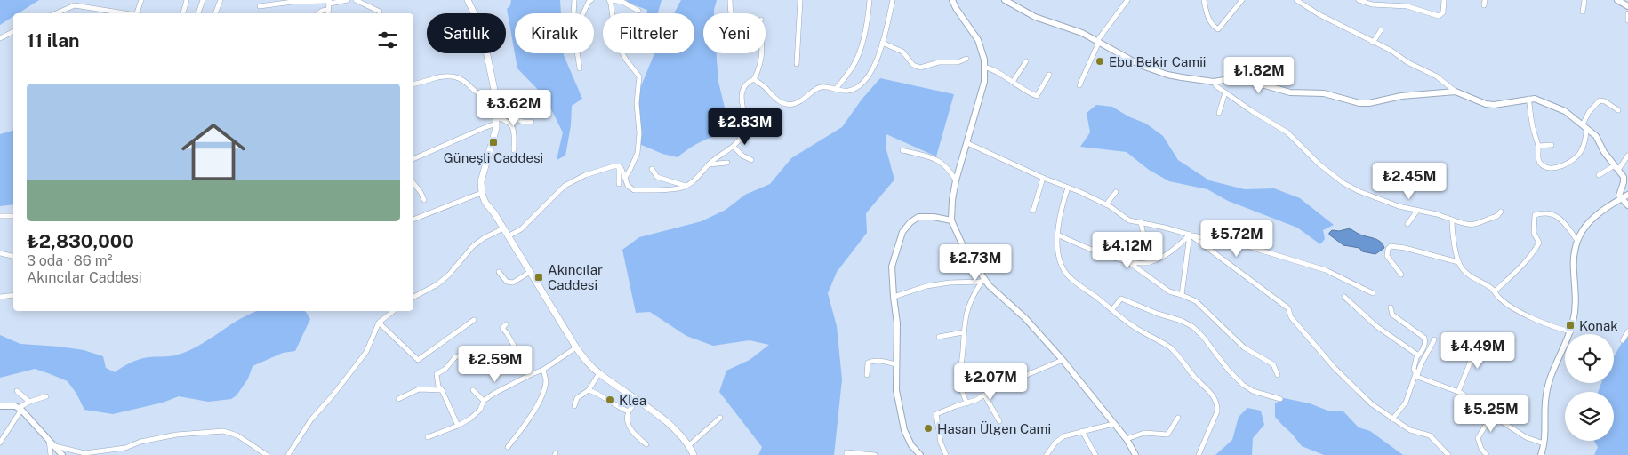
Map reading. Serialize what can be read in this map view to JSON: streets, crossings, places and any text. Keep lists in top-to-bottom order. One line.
{"places":{"other":["Ebu Bekir Camii","Klea","Hasan Ülgen Cami"],"transit":["Güneşli Caddesi","Akıncılar Caddesi","Konak"]},"page":{"chip":["Satılık","Kiralık","Filtreler","Yeni"],"heading":"11 ilan","price":["₺1.82M","₺3.62M","₺2.83M","₺2.45M","₺5.72M","₺4.12M","₺2.73M","₺4.49M","₺2.59M","₺2.07M","₺5.25M"],"list":[{"name":"₺2,830,000","note":"3 oda · 86 m² · Akıncılar Caddesi"}]}}
